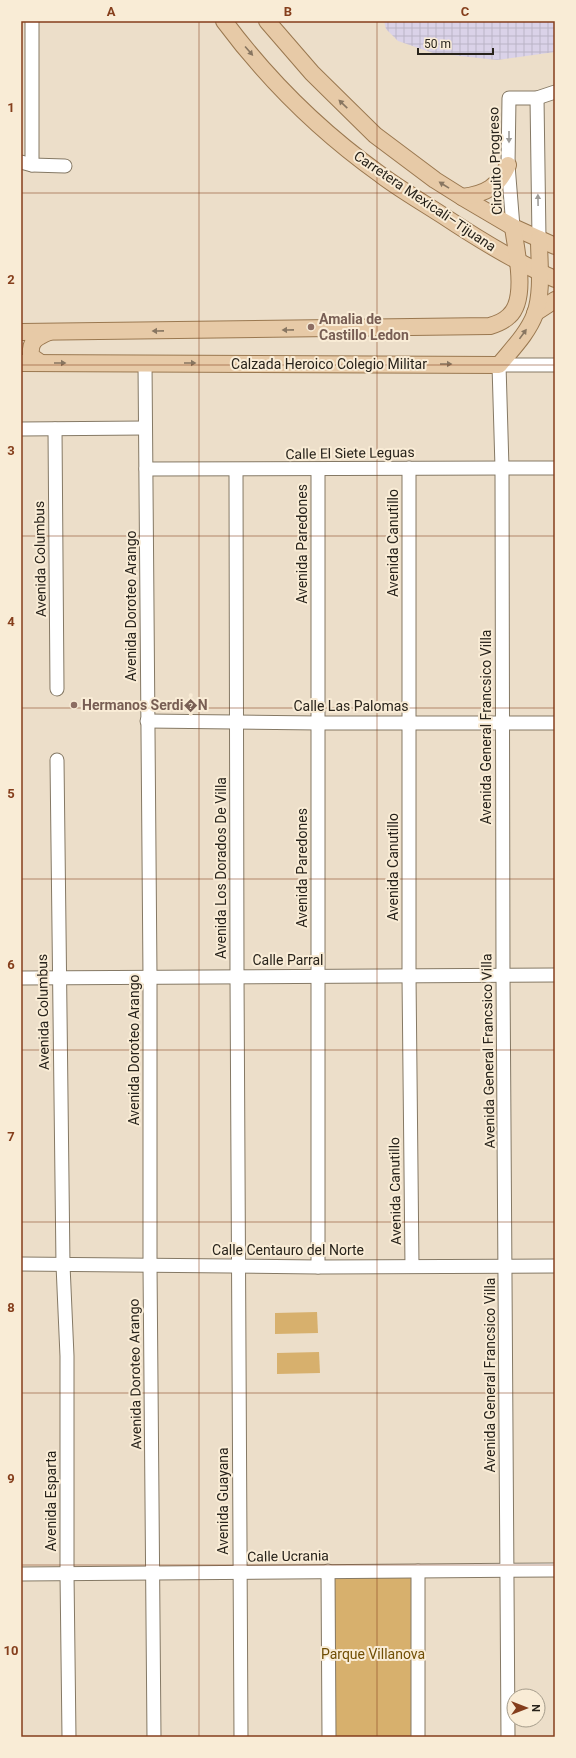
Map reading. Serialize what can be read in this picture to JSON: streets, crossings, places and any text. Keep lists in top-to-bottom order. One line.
{"streets":{"main road":["Carretera Mexicali–Tijuana","Calzada Heroico Colegio Militar"],"street":["Circuito Progreso","Calle El Siete Leguas","Avenida Canutillo","Avenida Paredones","Avenida Columbus","Avenida Doroteo Arango","Calle Las Palomas","Avenida General Francsico Villa","Avenida Los Dorados De Villa","Calle Parral","Calle Centauro del Norte","Avenida Esparta","Avenida Guayana","Calle Ucrania"]},"crossings":[["Circuito Progreso","Carretera Mexicali–Tijuana"],["Calzada Heroico Colegio Militar","Avenida Doroteo Arango"],["Calzada Heroico Colegio Militar","Avenida General Francsico Villa"],["Calle El Siete Leguas","Avenida Canutillo"],["Calle El Siete Leguas","Avenida Paredones"],["Calle El Siete Leguas","Avenida Doroteo Arango"],["Calle El Siete Leguas","Avenida General Francsico Villa"],["Calle El Siete Leguas","Avenida Los Dorados De Villa"],["Avenida Canutillo","Calle Las Palomas"],["Avenida Canutillo","Calle Parral"],["Avenida Canutillo","Calle Centauro del Norte"],["Avenida Paredones","Calle Las Palomas"],["Avenida Paredones","Calle Parral"],["Avenida Paredones","Calle Centauro del Norte"],["Avenida Columbus","Calle Parral"],["Avenida Columbus","Calle Centauro del Norte"],["Avenida Columbus","Avenida Esparta"],["Avenida Doroteo Arango","Calle Las Palomas"],["Avenida Doroteo Arango","Calle Parral"],["Avenida Doroteo Arango","Calle Centauro del Norte"],["Avenida Doroteo Arango","Calle Ucrania"],["Calle Las Palomas","Avenida General Francsico Villa"],["Calle Las Palomas","Avenida Los Dorados De Villa"],["Avenida General Francsico Villa","Calle Parral"],["Avenida General Francsico Villa","Calle Centauro del Norte"],["Avenida General Francsico Villa","Calle Ucrania"],["Avenida Los Dorados De Villa","Calle Parral"],["Avenida Los Dorados De Villa","Calle Centauro del Norte"],["Avenida Los Dorados De Villa","Avenida Guayana"],["Calle Centauro del Norte","Avenida Esparta"],["Calle Centauro del Norte","Avenida Guayana"],["Avenida Esparta","Calle Ucrania"],["Avenida Guayana","Calle Ucrania"]],"parks":["Parque Villanova"],"places":["Amalia de Castillo Ledon","Hermanos Serdi�N"],"scale_bar":"50 m","north":"right","grid":{"columns":["A","B","C"],"rows":["1","2","3","4","5","6","7","8","9","10"]}}
